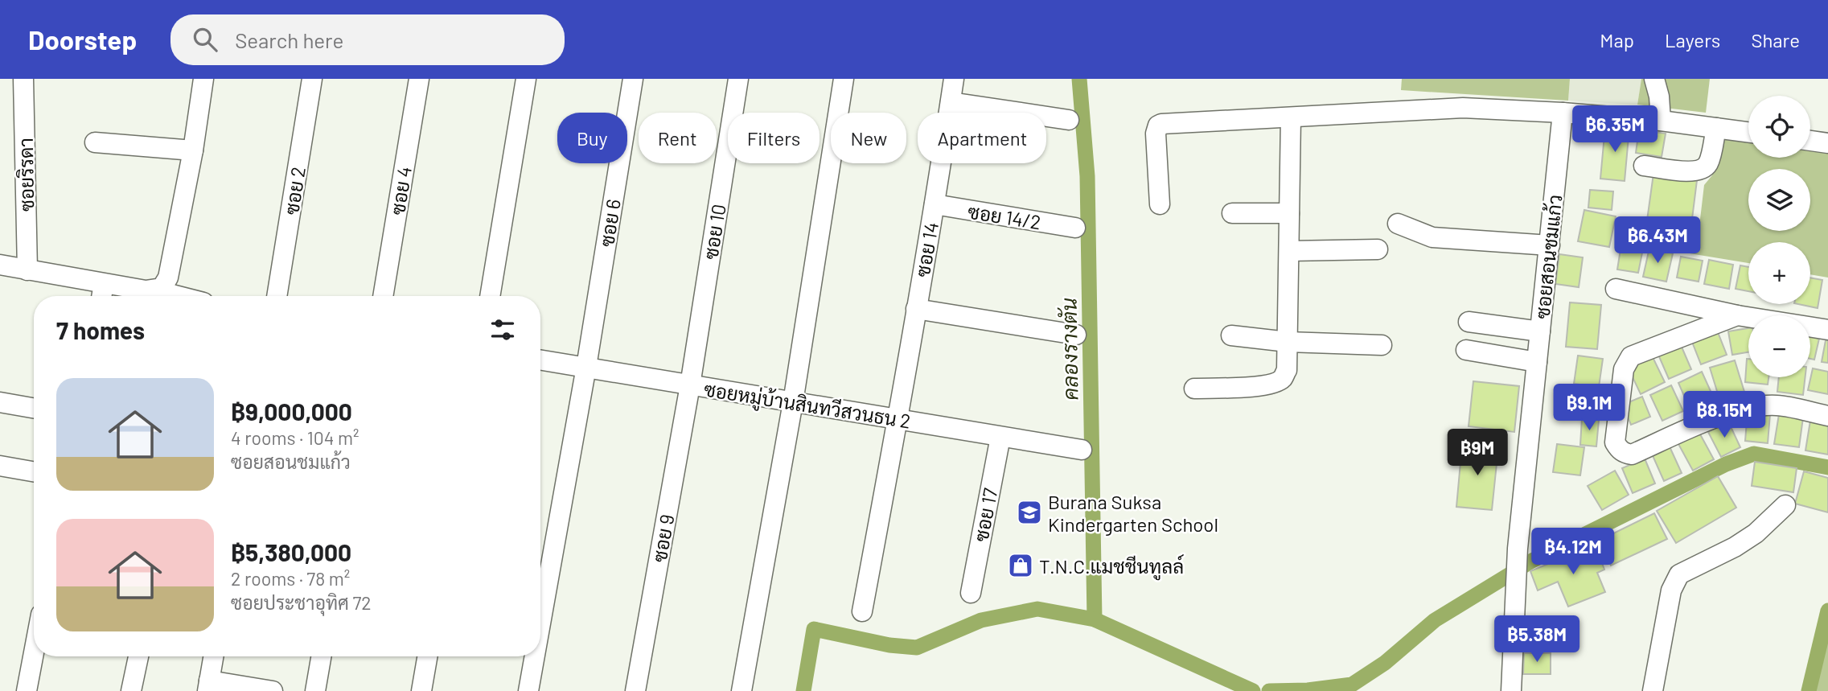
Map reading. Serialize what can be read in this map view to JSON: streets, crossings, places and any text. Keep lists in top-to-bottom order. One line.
{"streets":{"street":["ซอยริรดา","ซอย 2","ซอย 4","ซอย 14/2","ซอย 6","ซอย 10","ซอย 14","ซอยสอนชมแก้ว","ซอยหมู่บ้านสินทวีสวนธน 2","ซอย 17","ซอย 9"]},"crossings":[["ซอย 14/2","ซอย 14"],["ซอย 6","ซอยหมู่บ้านสินทวีสวนธน 2"],["ซอย 10","ซอยหมู่บ้านสินทวีสวนธน 2"],["ซอย 10","ซอย 9"],["ซอย 14","ซอยหมู่บ้านสินทวีสวนธน 2"],["ซอยหมู่บ้านสินทวีสวนธน 2","ซอย 17"],["ซอยหมู่บ้านสินทวีสวนธน 2","ซอย 9"]],"water":["คลองรางตัน"],"places":{"school or university":["Burana Suksa Kindergarten School"],"shop":["T.N.C.แมชชีนทูลล์"]},"page":{"header":"Doorstep","search":"Search here","nav":["Map","Layers","Share"],"map_buttons":["+","−"],"price":["฿6.35M","฿6.43M","฿9.1M","฿8.15M","฿9M","฿4.12M","฿5.38M"],"chip":["Buy","Rent","Filters","New","Apartment"],"heading":"7 homes","list":[{"name":"฿9,000,000","note":"4 rooms · 104 m² · ซอยสอนชมแก้ว"},{"name":"฿5,380,000","note":"2 rooms · 78 m² · ซอยประชาอุทิศ 72"}]}}
